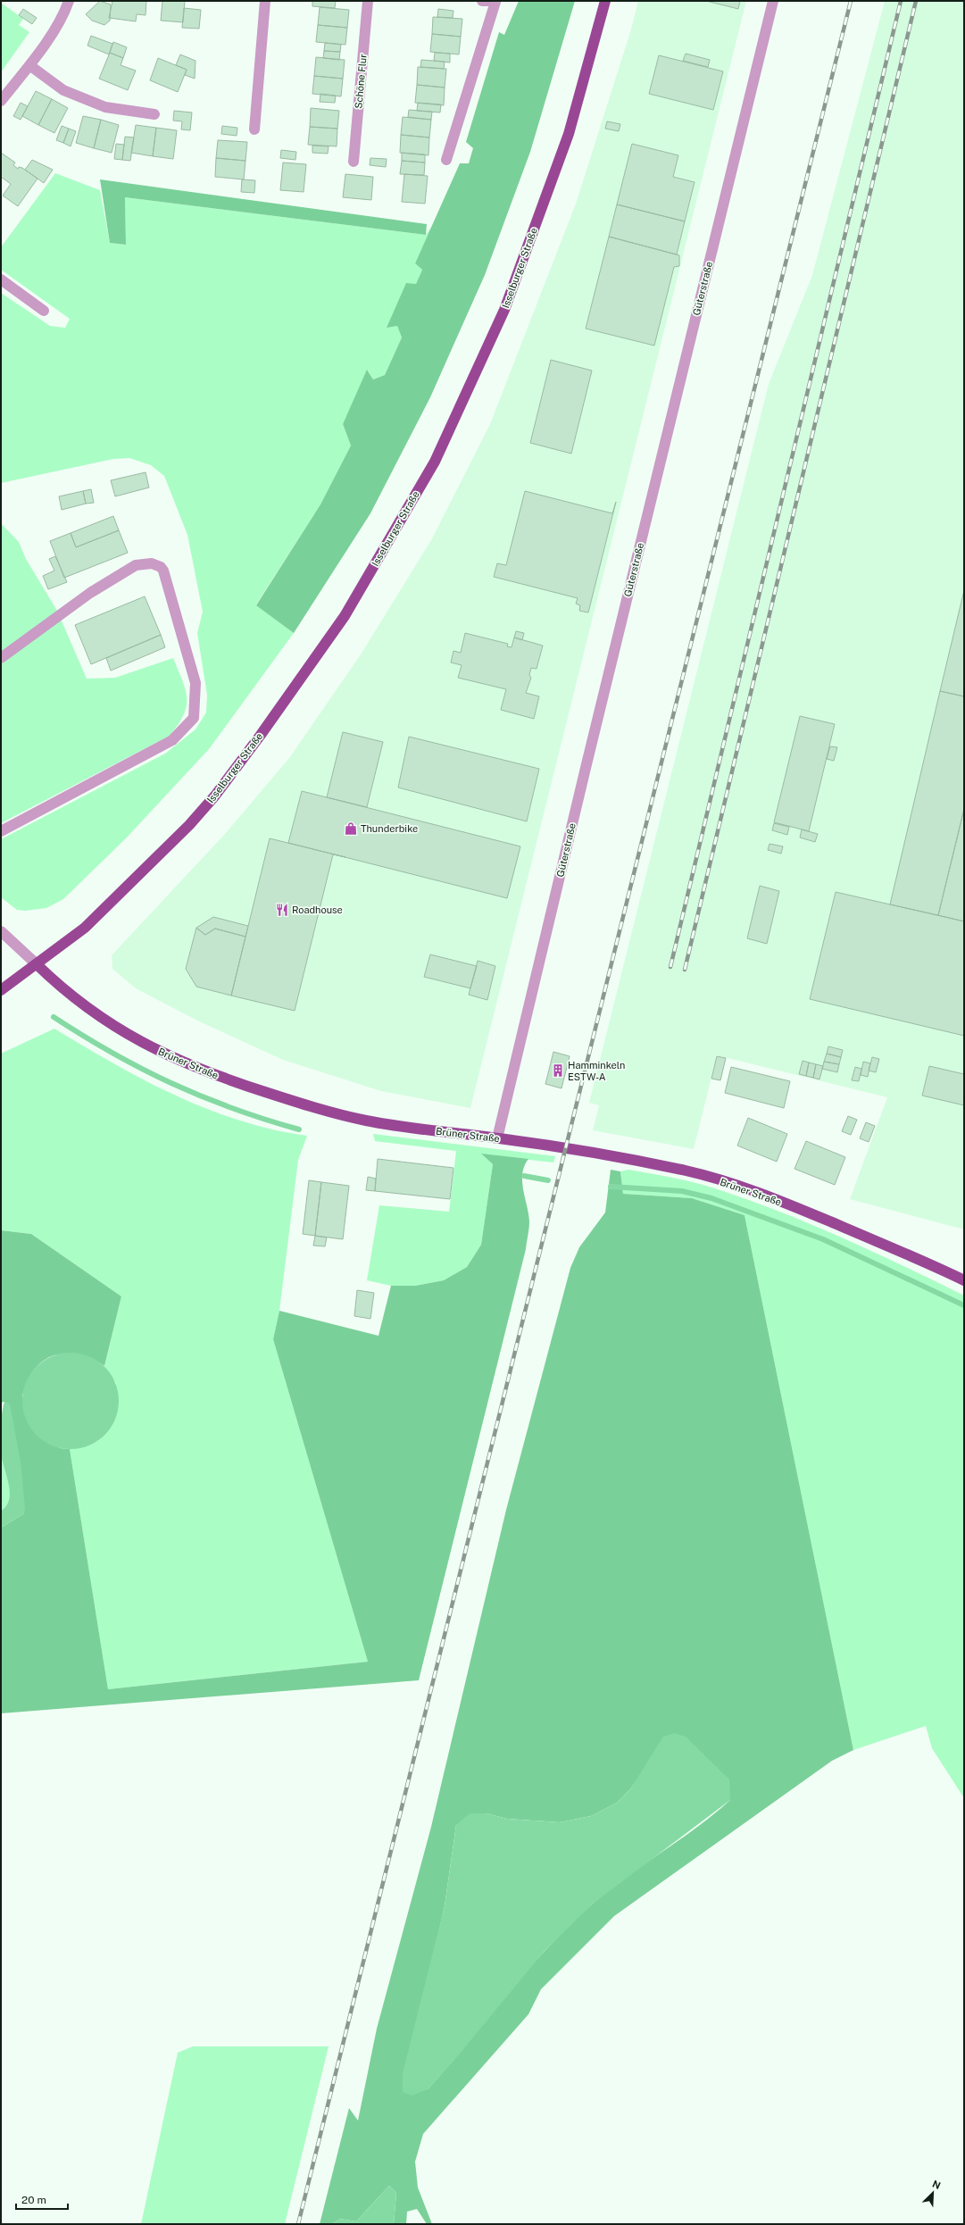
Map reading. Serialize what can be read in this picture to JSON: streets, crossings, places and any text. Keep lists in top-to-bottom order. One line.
{"streets":{"main road":["Isselburger Straße","Brüner Straße"],"street":["Schöne Flur","Güterstraße"]},"crossings":[["Isselburger Straße","Brüner Straße"],["Güterstraße","Brüner Straße"]],"places":{"shop":["Thunderbike"],"restaurant":["Roadhouse"],"building":["Hamminkeln ESTW-A"]},"scale_bar":"20 m","north":"top right"}
